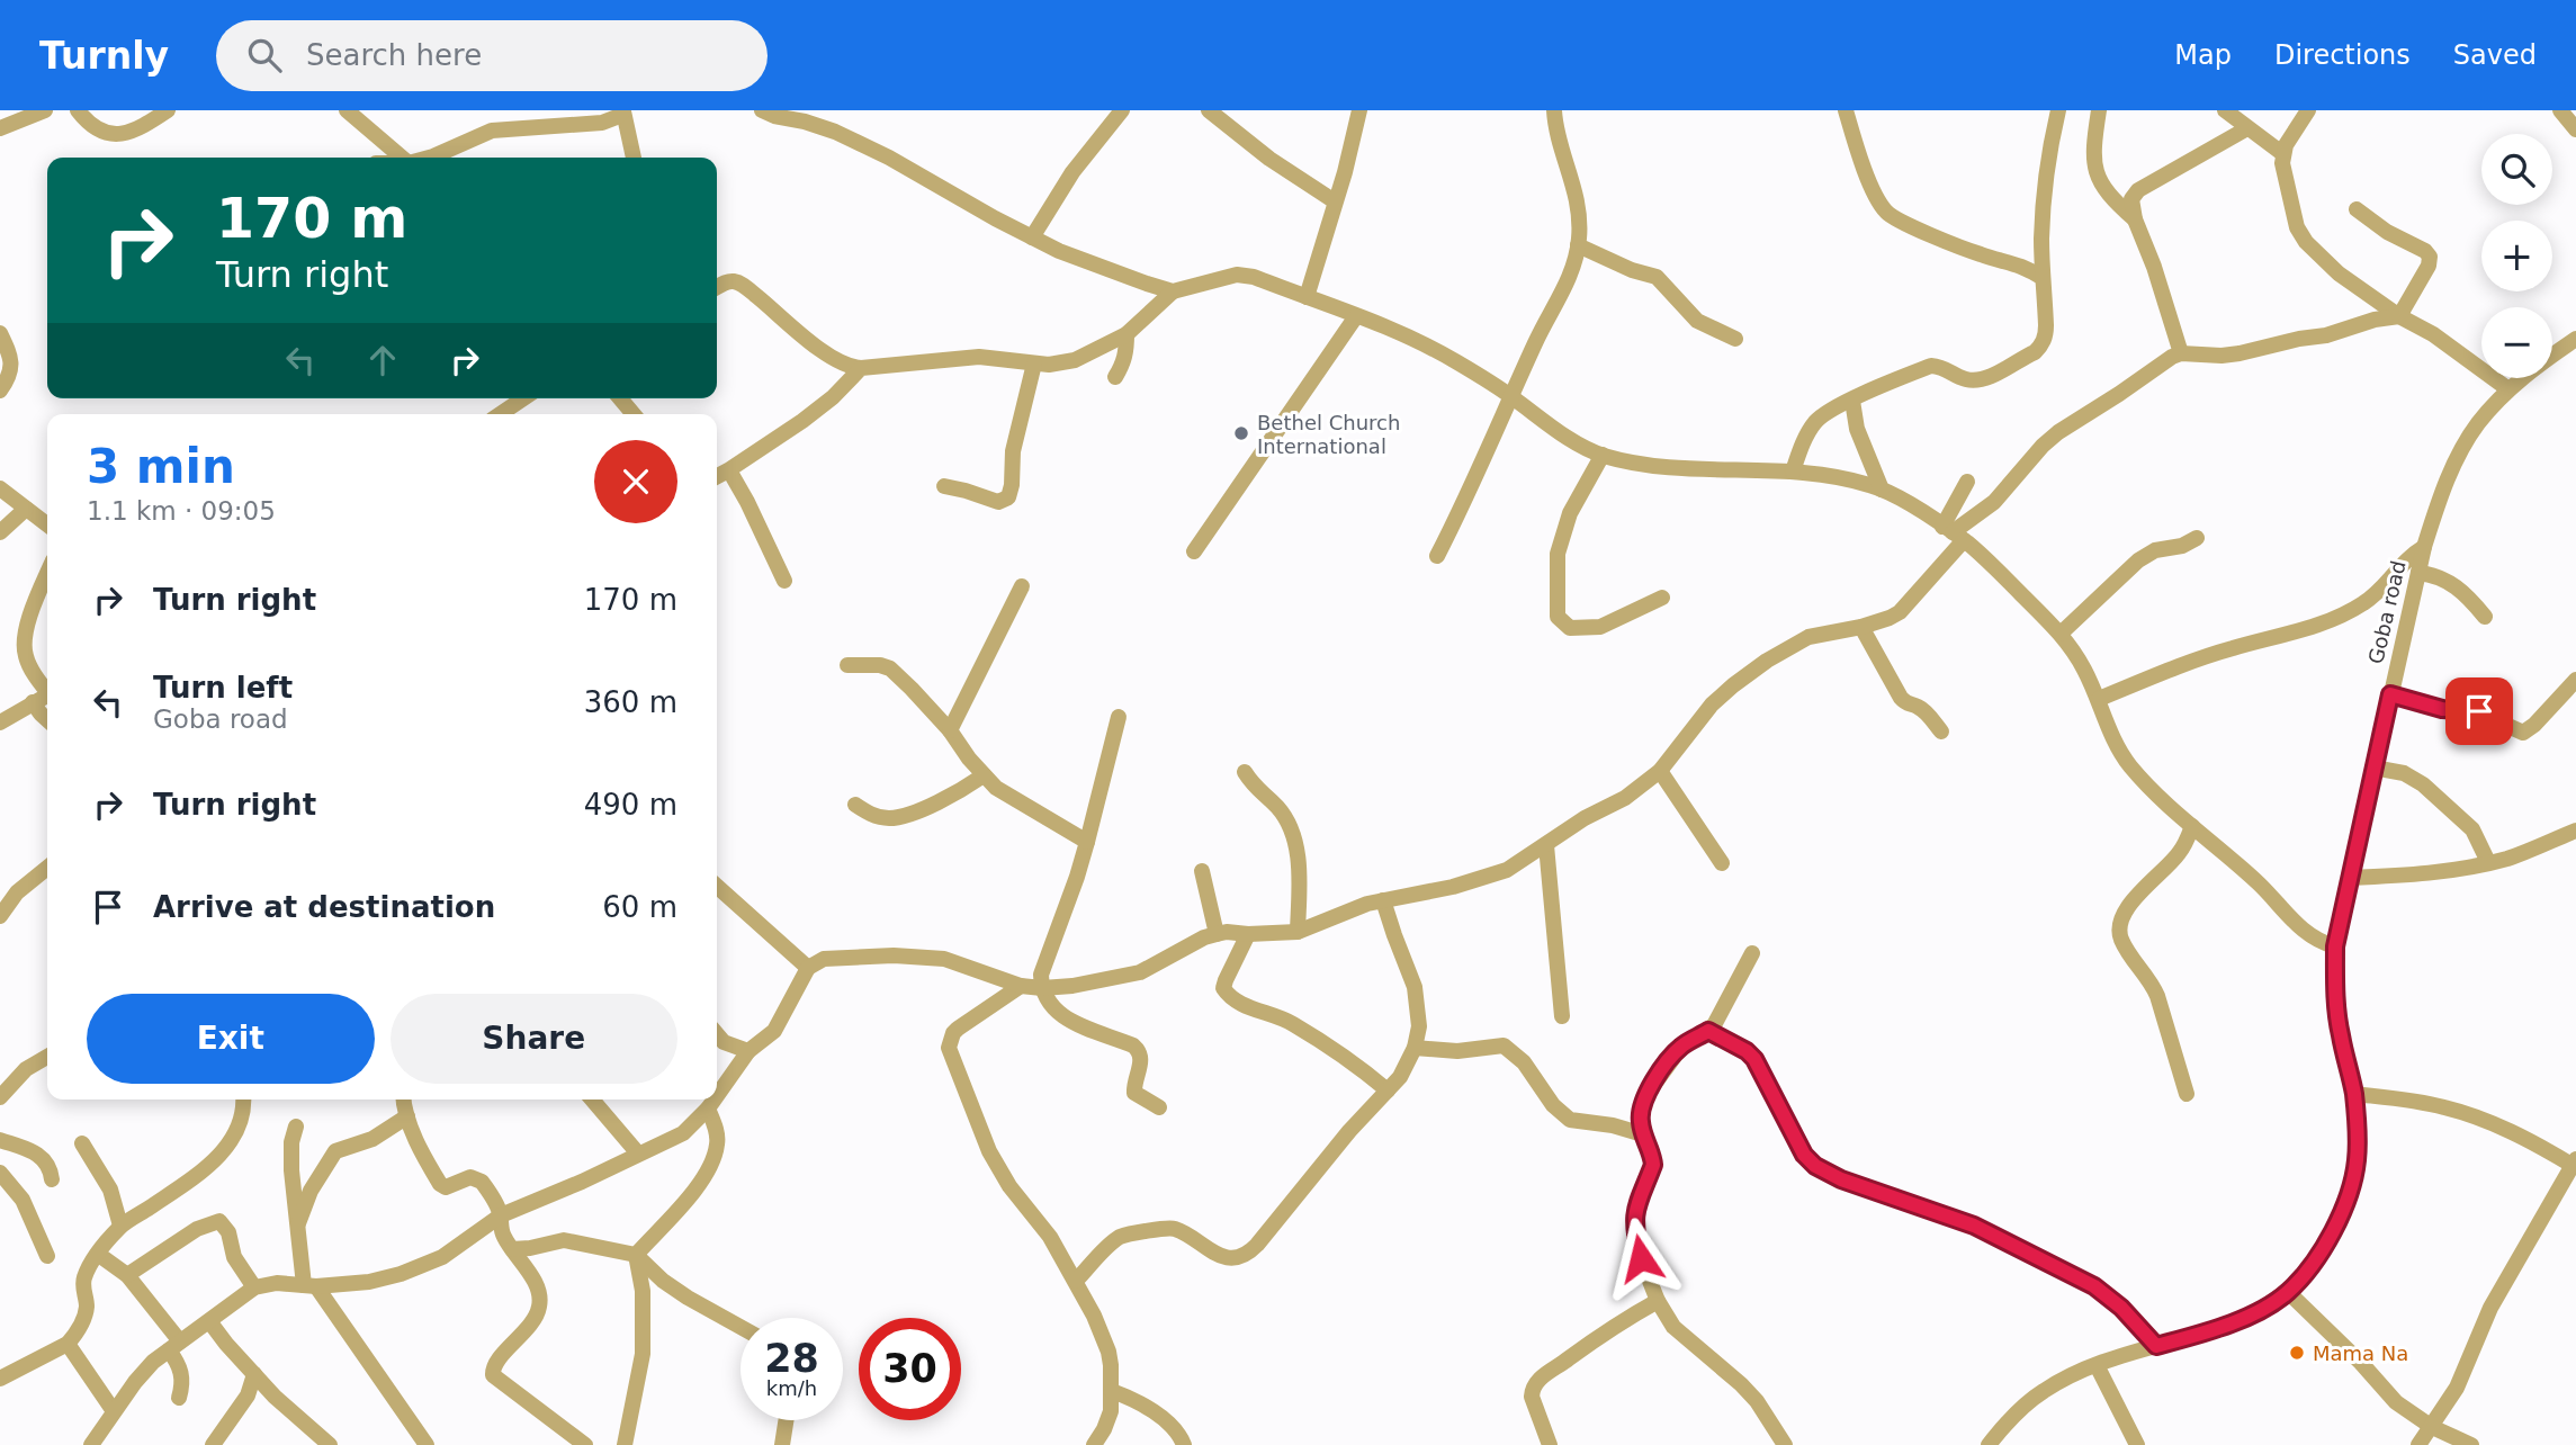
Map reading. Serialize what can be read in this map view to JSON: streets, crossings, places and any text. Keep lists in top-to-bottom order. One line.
{"streets":{"street":["Goba road"]},"places":["Bethel Church International","Mama Na"],"page":{"header":"Turnly","search":"Search here","nav":["Map","Directions","Saved"],"map_buttons":["+","−"],"turn":["170 m","Turn right"],"heading":["3 min","1.1 km · 09:05"],"list":[{"name":"Turn right","value":"170 m"},{"name":"Turn left","note":"Goba road","value":"360 m"},{"name":"Turn right","value":"490 m"},{"name":"Arrive at destination","value":"60 m"}],"buttons":["Exit","Share"],"speed":"28 km/h","limit":"30"}}
